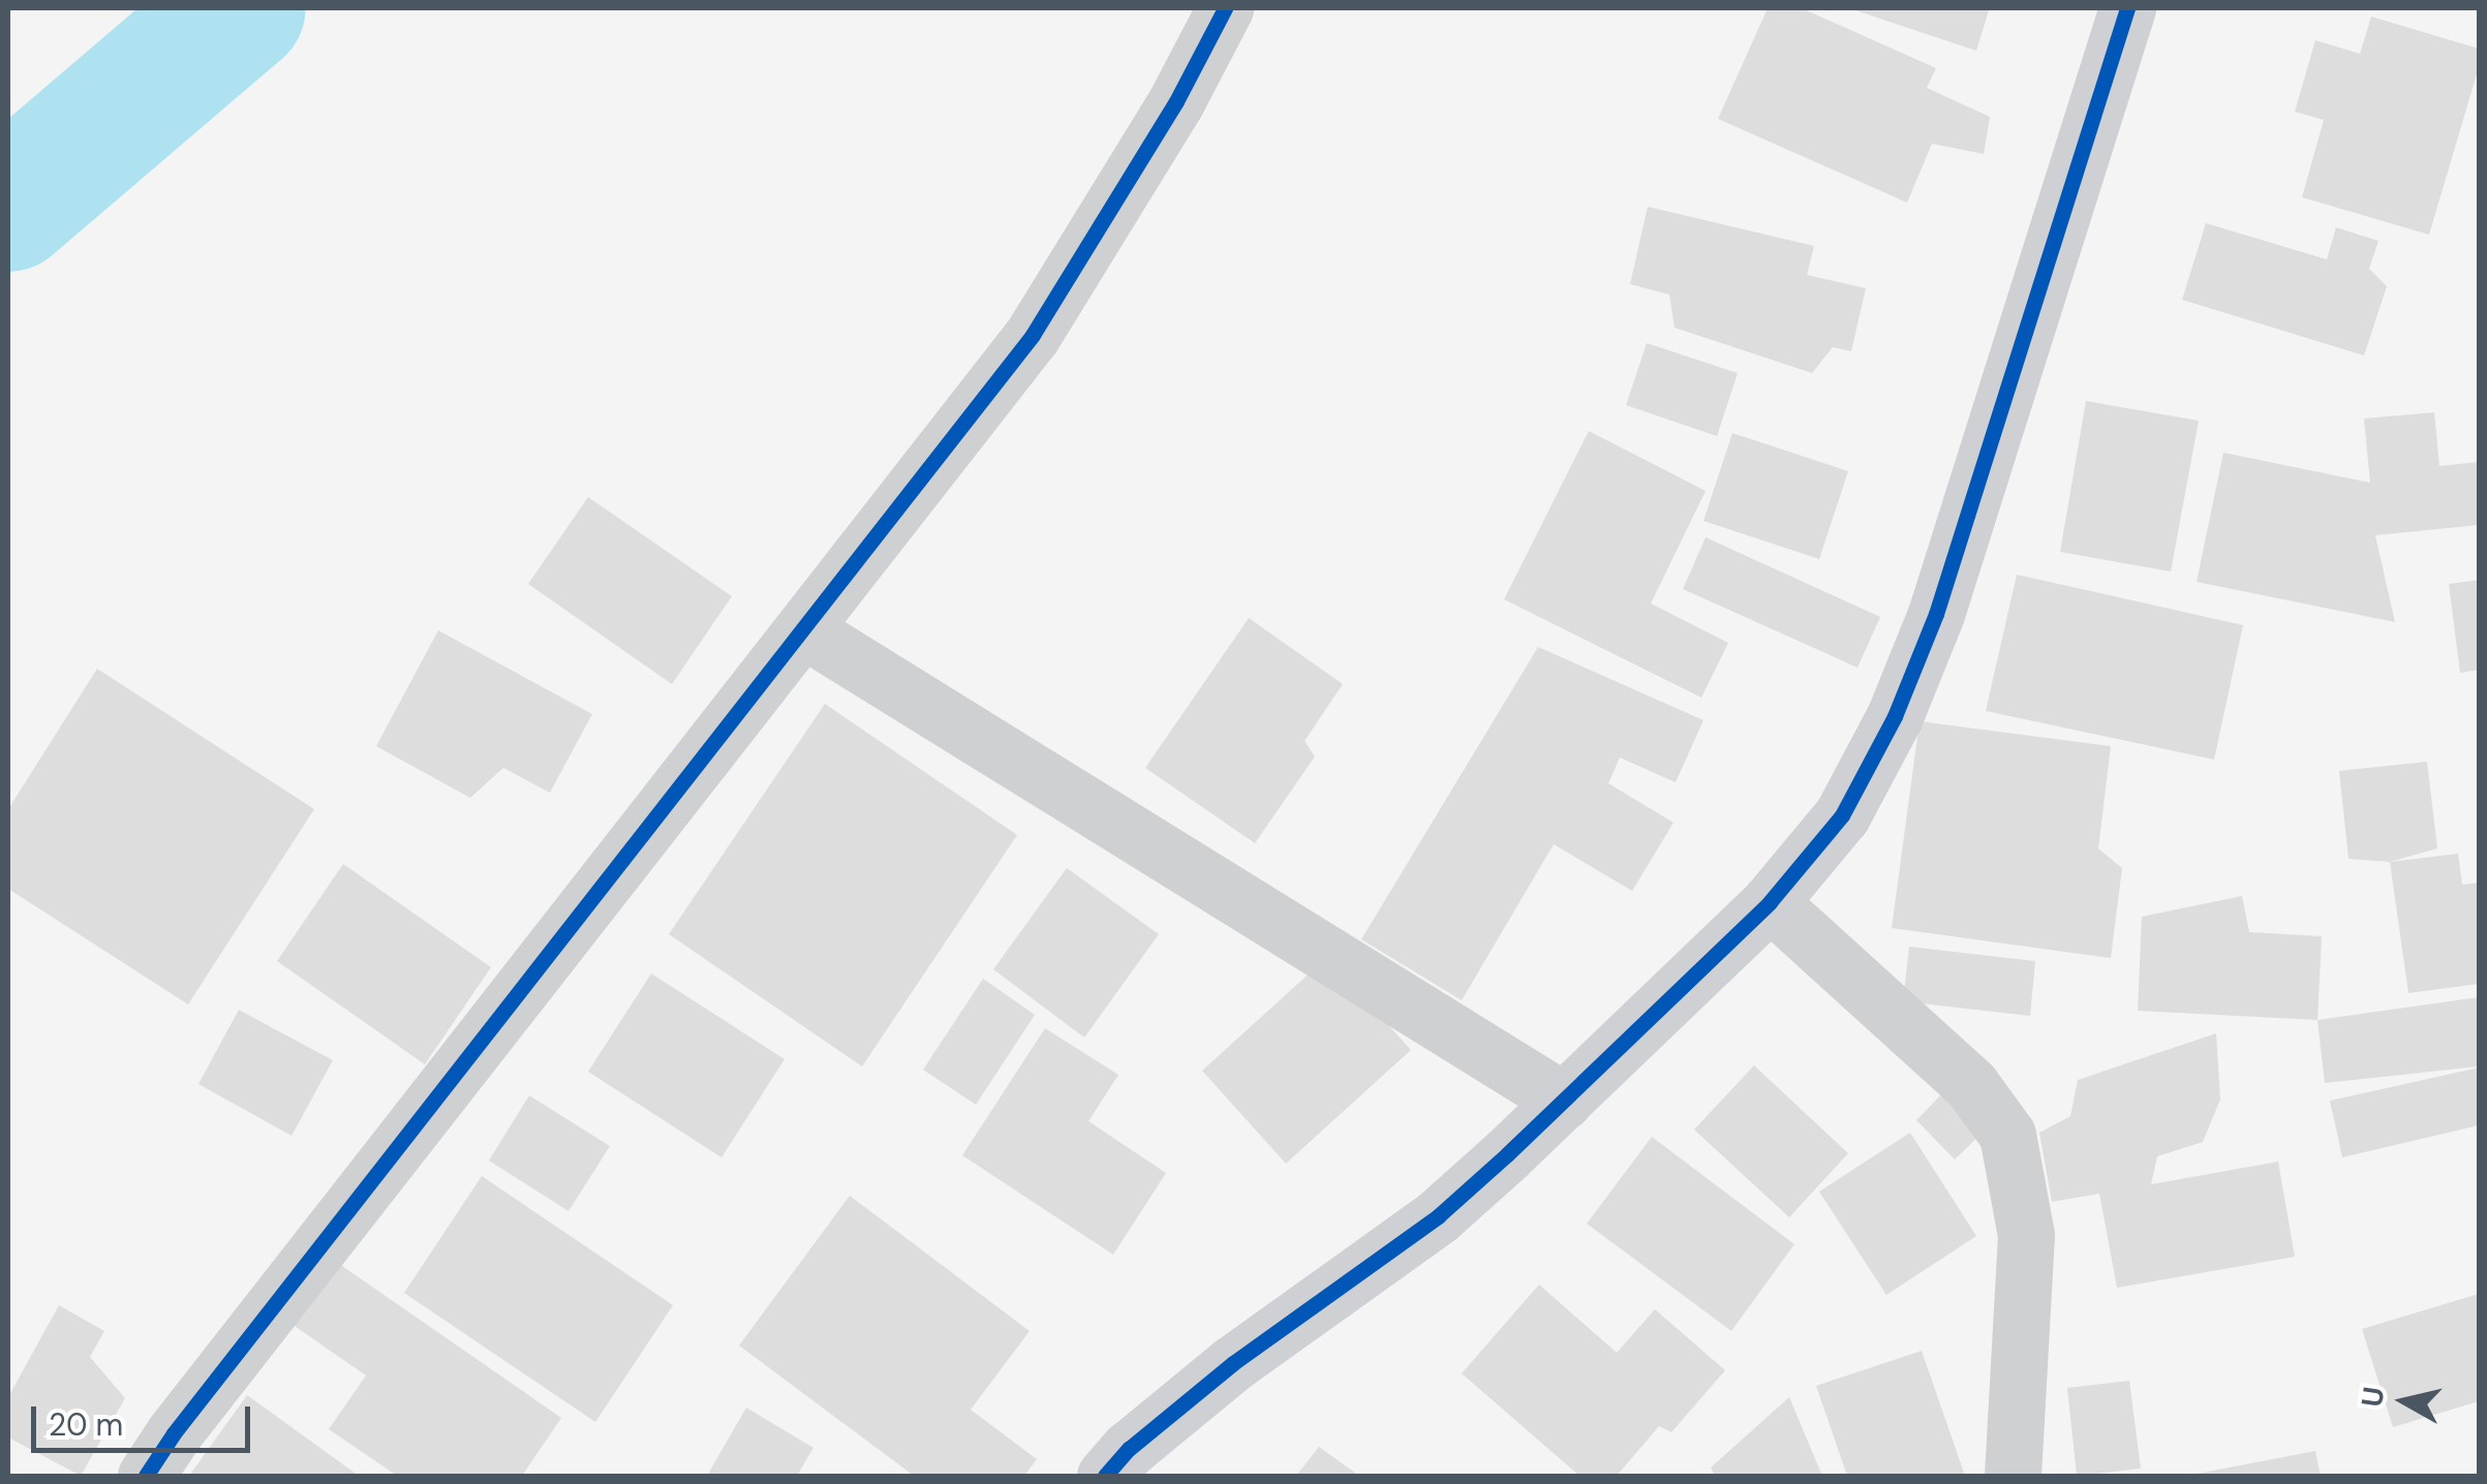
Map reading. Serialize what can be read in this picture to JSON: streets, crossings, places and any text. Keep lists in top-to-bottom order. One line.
{"scale_bar":"20 m","north":"left"}
